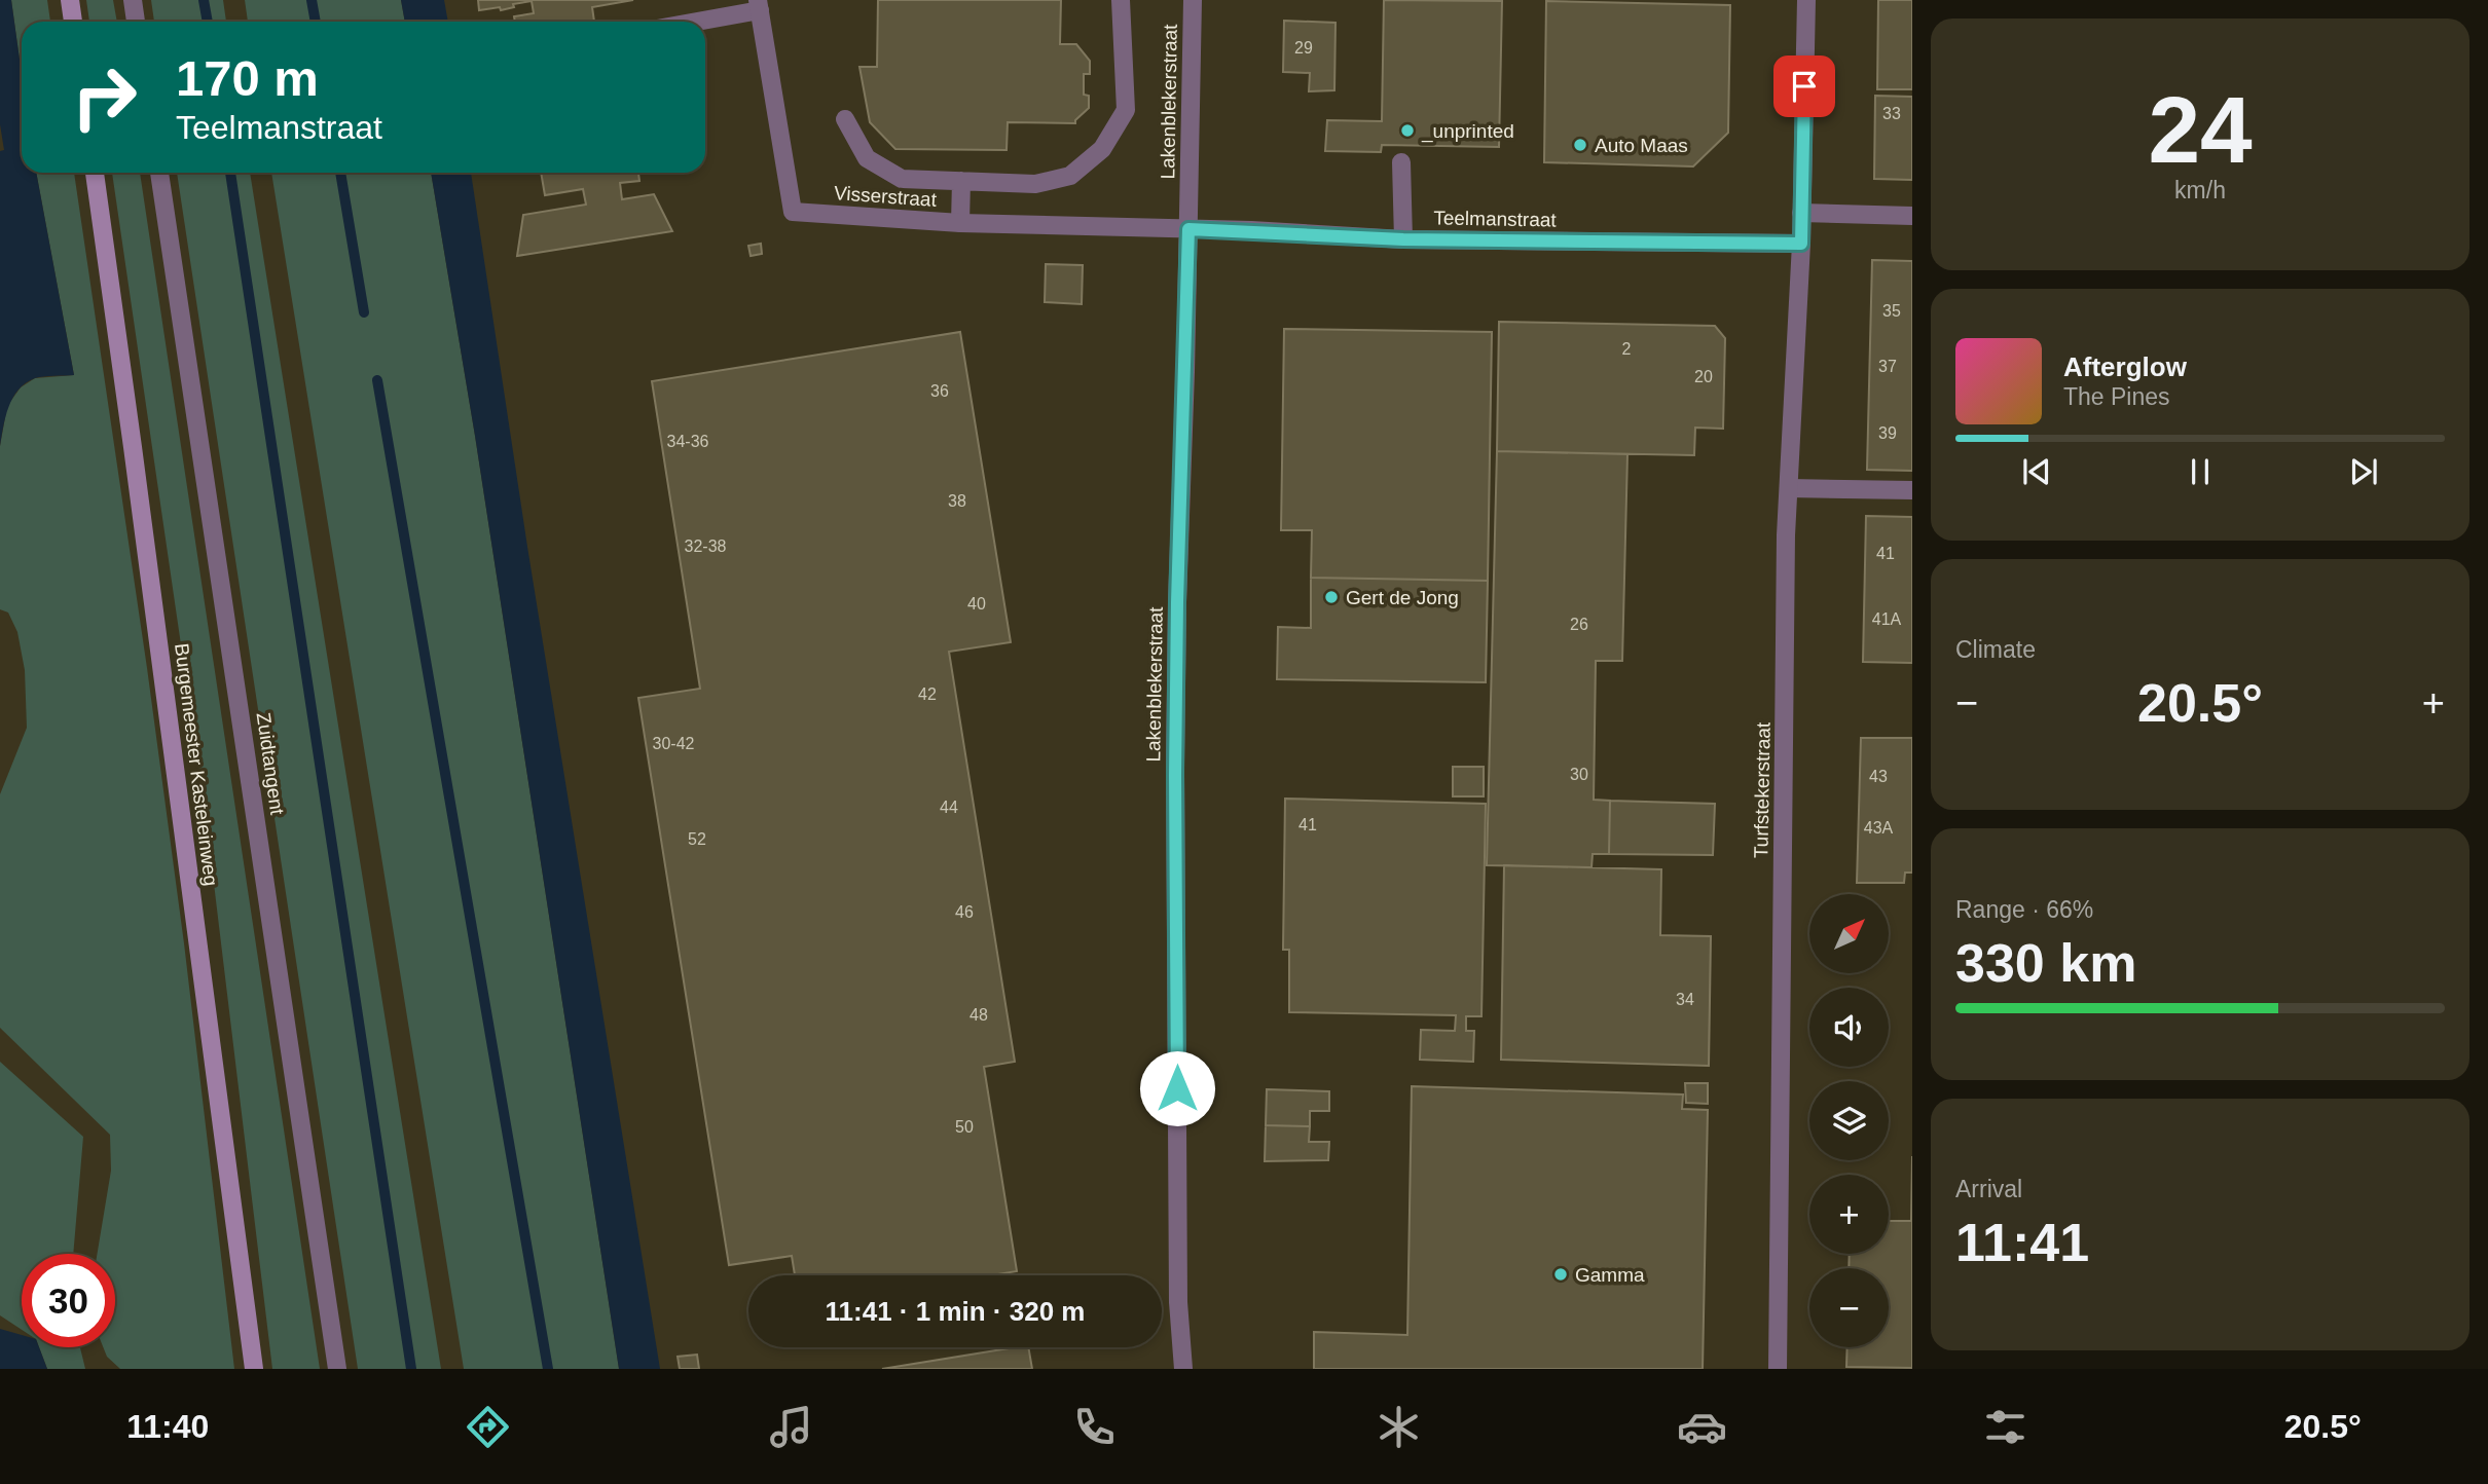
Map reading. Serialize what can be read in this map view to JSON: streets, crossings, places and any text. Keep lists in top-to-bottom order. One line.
{"streets":{"main road":["Burgemeester Kasteleinweg"],"street":["Lakenblekerstraat","Visserstraat","Teelmanstraat","Zuidtangent","Turfstekerstraat"]},"crossings":[["Lakenblekerstraat","Visserstraat"],["Lakenblekerstraat","Teelmanstraat"],["Visserstraat","Teelmanstraat"],["Teelmanstraat","Turfstekerstraat"]],"places":["_unprinted","Auto Maas","Gert de Jong","Gamma"],"house_numbers":["29","33","35","2","37","20","36","39","34-36","38","32-38","41","40","41A","26","42","30-42","30","43","44","41","43A","52","46","34","48","50"],"north":"top right","page":{"tile":[["24","km/h"],"Climate",["Range · 66%","330 km"],["Arrival","11:41"]],"turn":["170 m","Teelmanstraat"],"song":["Afterglow","The Pines"],"heat":["−","20.5°","+"],"map_buttons":["+","−"],"limit":"30","trip":"11:41 · 1 min · 320 m","tabs":["11:40","20.5°"]}}
